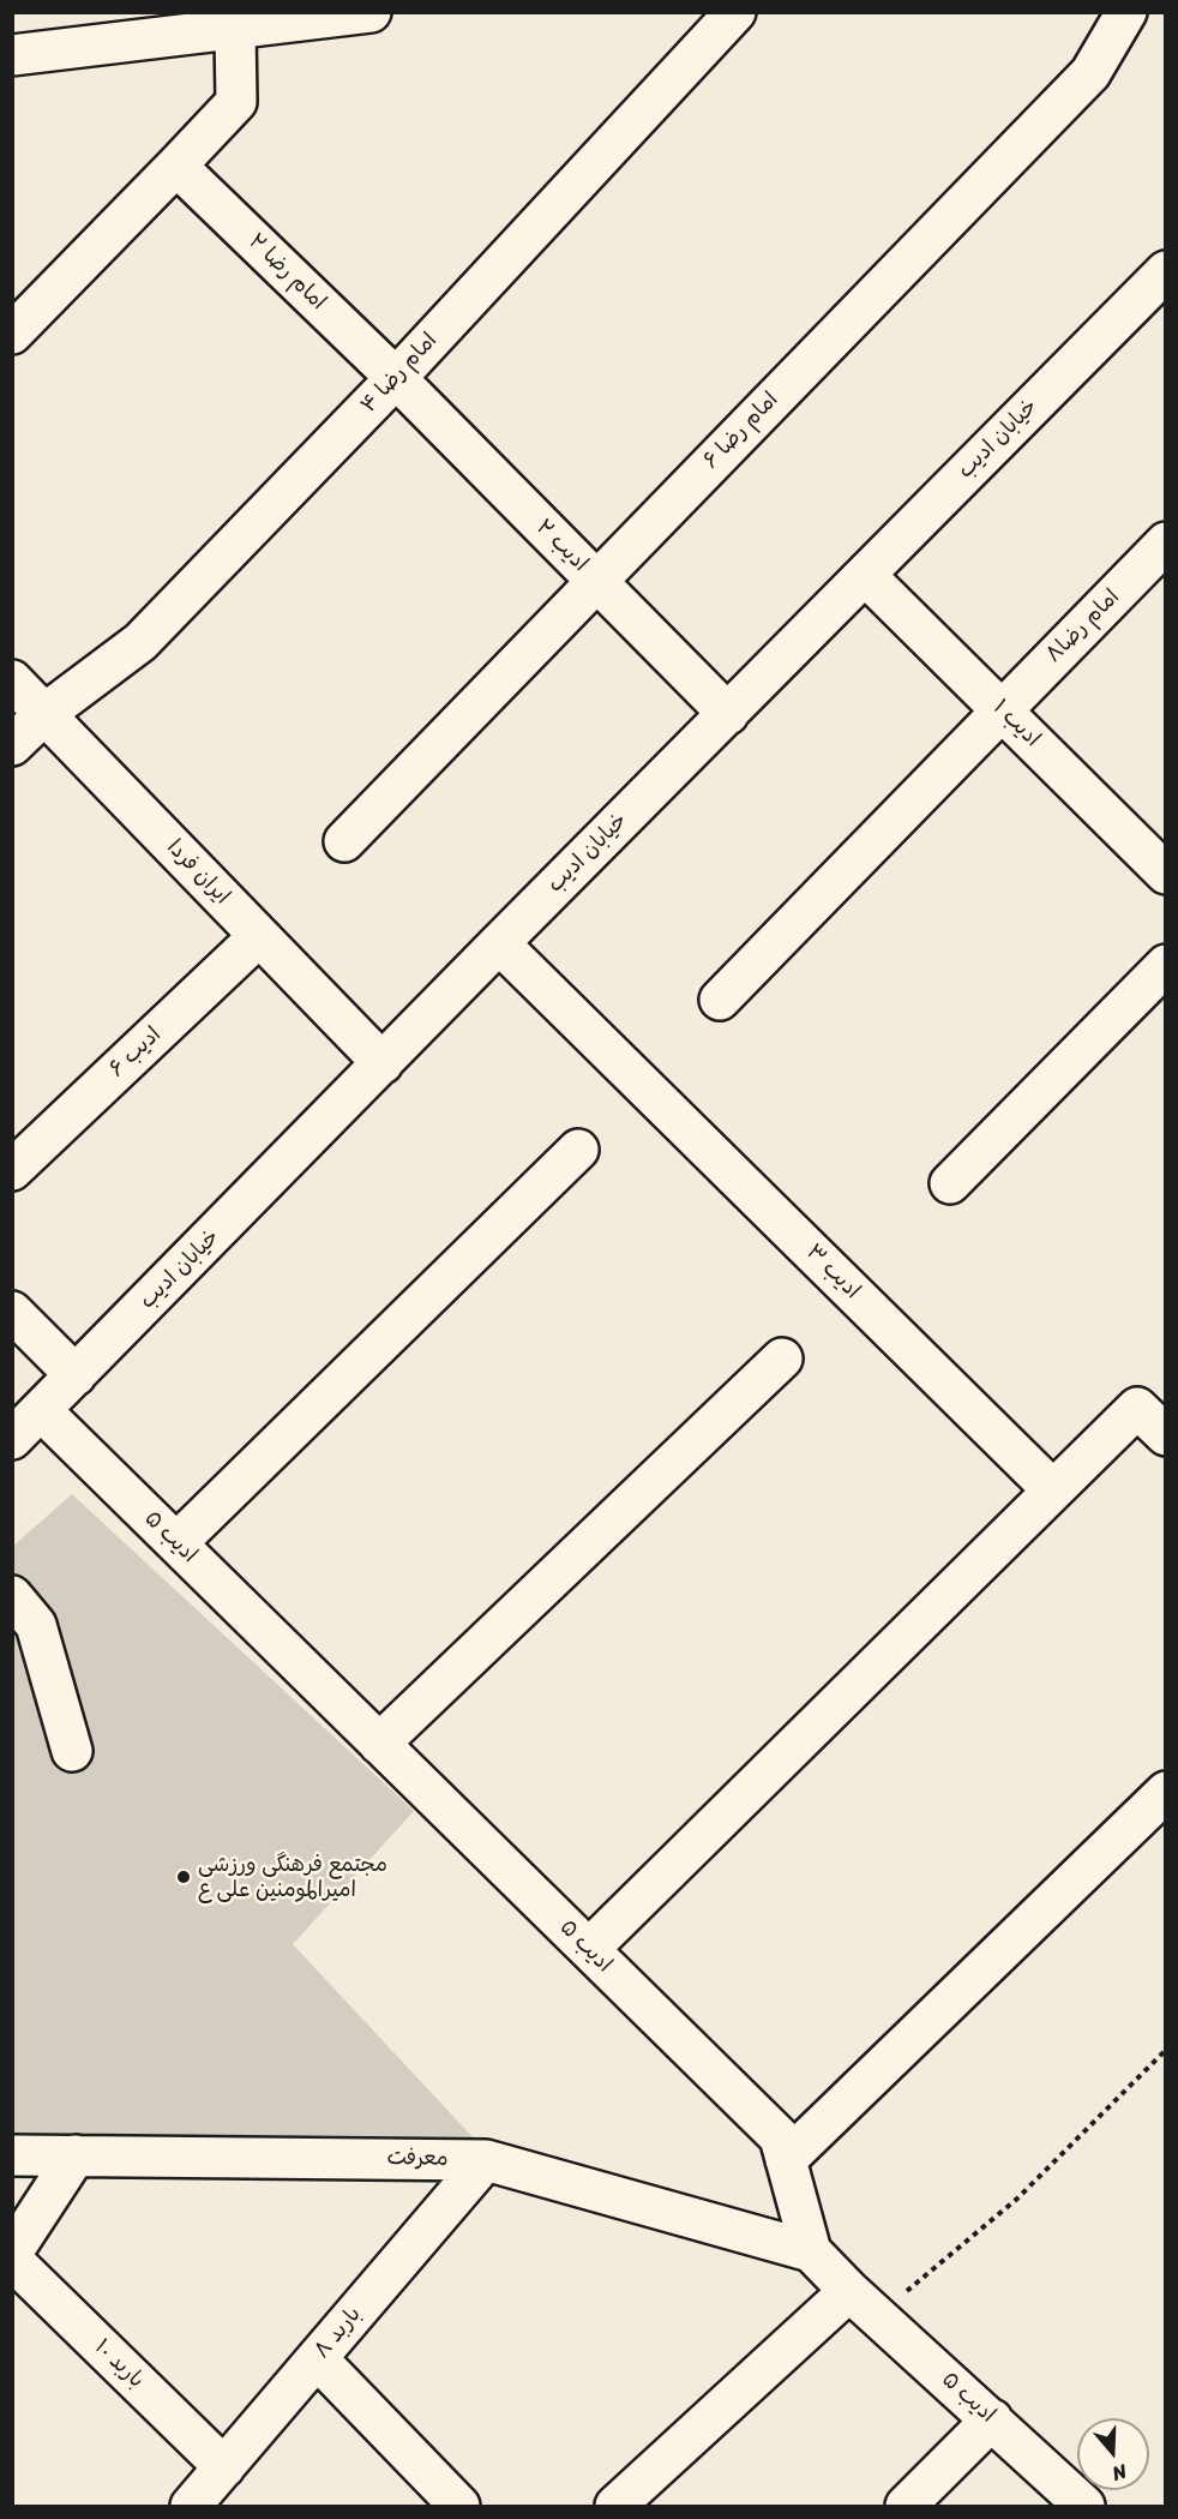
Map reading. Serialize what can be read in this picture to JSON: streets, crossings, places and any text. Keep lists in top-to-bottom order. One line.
{"streets":{"street":["امام رضا ۲","امام رضا ۴","امام رضا ۶","خیابان ادیب","ادیب ۲","امام رضا۸","ادیب ۱","ایران فردا","ادیب ۶","ادیب ۳","ادیب ۵","معرفت","باربد ۸","باربد ۱۰"]},"crossings":[["امام رضا ۲","امام رضا ۴"],["امام رضا ۲","ادیب ۲"],["امام رضا ۴","ادیب ۲"],["امام رضا ۴","ایران فردا"],["امام رضا ۶","ادیب ۲"],["خیابان ادیب","ادیب ۲"],["خیابان ادیب","ادیب ۱"],["خیابان ادیب","ایران فردا"],["خیابان ادیب","ادیب ۳"],["خیابان ادیب","ادیب ۵"],["امام رضا۸","ادیب ۱"],["ایران فردا","ادیب ۶"],["ادیب ۵","معرفت"],["معرفت","باربد ۸"],["باربد ۸","باربد ۱۰"]],"places":["مجتمع فرهنگی ورزشی امیرالمومنین علی ‌ع"],"north":"bottom"}
